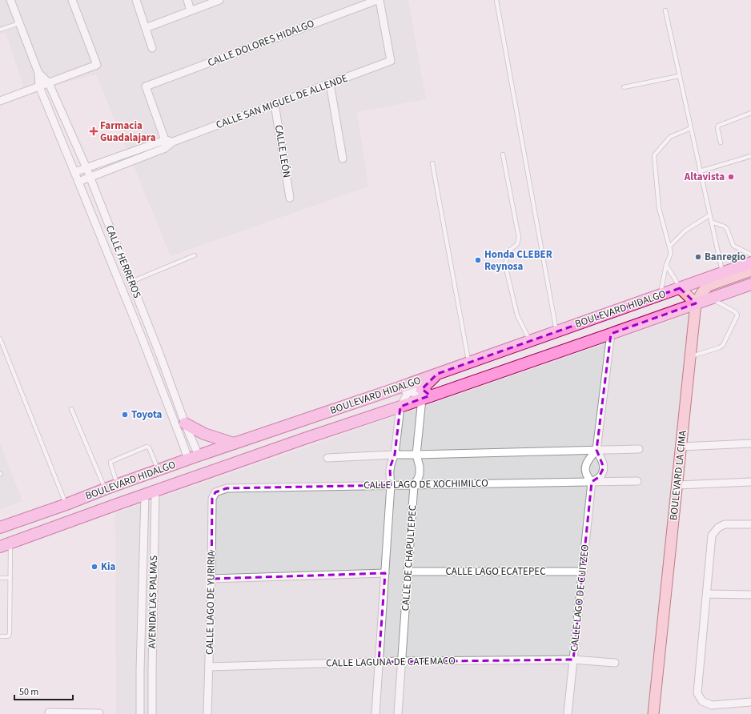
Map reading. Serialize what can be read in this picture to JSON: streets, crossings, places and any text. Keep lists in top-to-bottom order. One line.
{"streets":{"main road":["BOULEVARD HIDALGO"],"street":["CALLE DOLORES HIDALGO","CALLE SAN MIGUEL DE ALLENDE","CALLE LEÓN","CALLE HERREROS","BOULEVARD LA CIMA","CALLE LAGO DE XOCHIMILCO","CALLE DE CHAPULTEPEC","CALLE LAGO ECATEPEC","CALLE LAGO DE CUITZEO","AVENIDA LAS PALMAS","CALLE LAGO DE YURIRIA","CALLE LAGUNA DE CATEMACO"]},"crossings":[["CALLE SAN MIGUEL DE ALLENDE","CALLE LEÓN"],["CALLE HERREROS","BOULEVARD HIDALGO"],["BOULEVARD HIDALGO","BOULEVARD LA CIMA"],["BOULEVARD HIDALGO","CALLE DE CHAPULTEPEC"],["BOULEVARD HIDALGO","AVENIDA LAS PALMAS"],["CALLE LAGO DE XOCHIMILCO","CALLE DE CHAPULTEPEC"],["CALLE LAGO DE XOCHIMILCO","CALLE LAGO DE CUITZEO"],["CALLE LAGO DE XOCHIMILCO","CALLE LAGO DE YURIRIA"],["CALLE DE CHAPULTEPEC","CALLE LAGO ECATEPEC"],["CALLE DE CHAPULTEPEC","CALLE LAGUNA DE CATEMACO"],["CALLE LAGO ECATEPEC","CALLE LAGO DE CUITZEO"],["CALLE LAGO DE CUITZEO","CALLE LAGUNA DE CATEMACO"],["CALLE LAGO DE YURIRIA","CALLE LAGUNA DE CATEMACO"]],"places":{"health":["Farmacia Guadalajara"],"other":["Altavista","Banregio","Honda CLEBER Reynosa","Toyota","Kia"]},"scale_bar":"50 m"}
